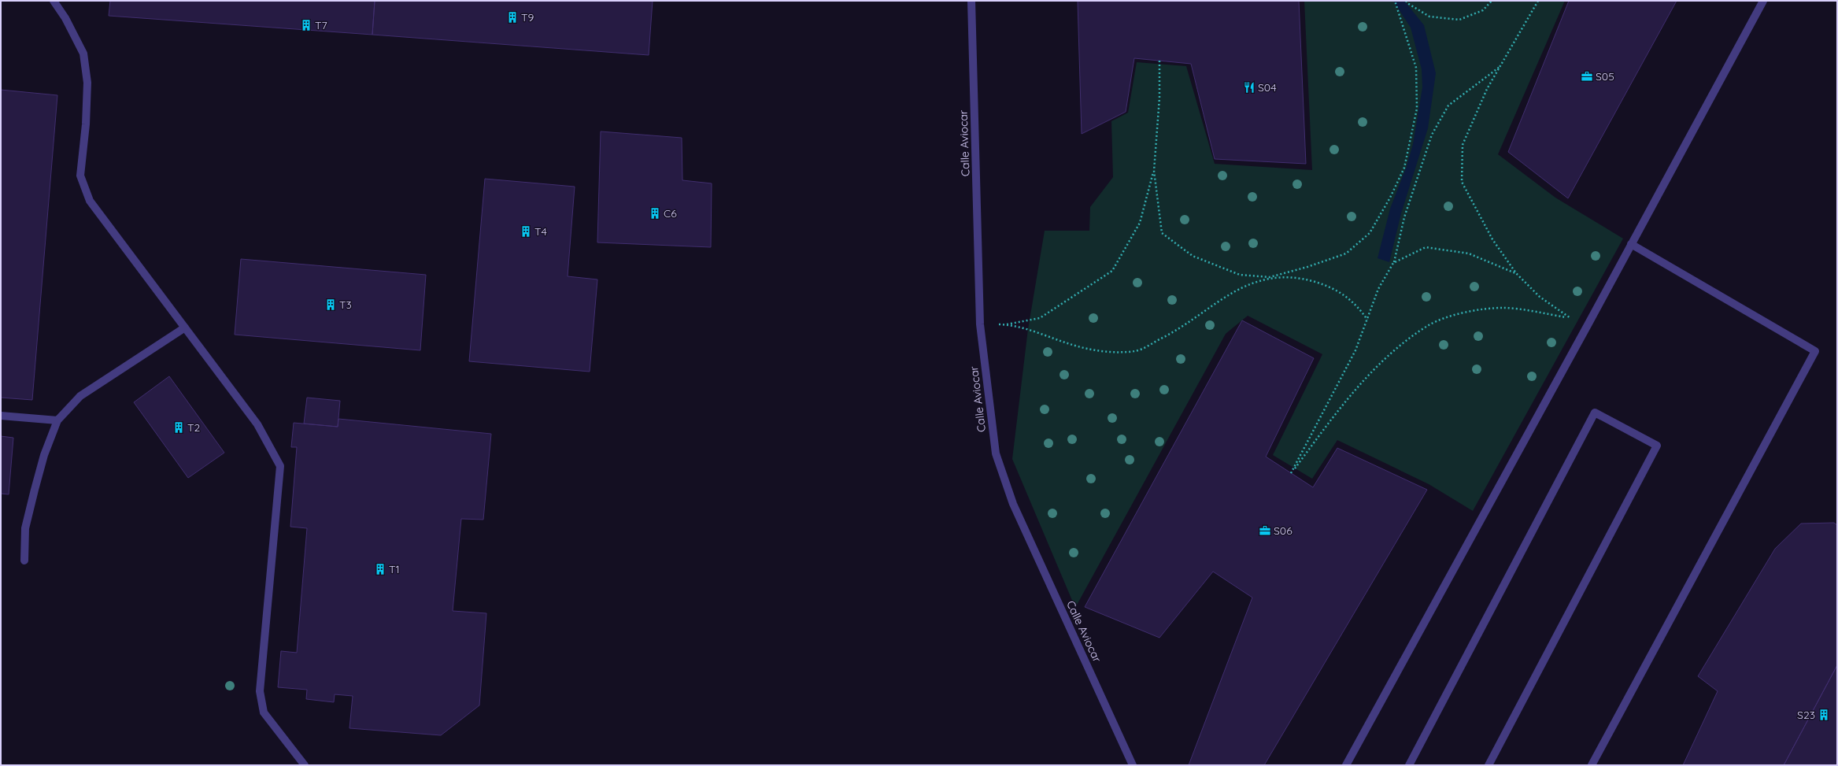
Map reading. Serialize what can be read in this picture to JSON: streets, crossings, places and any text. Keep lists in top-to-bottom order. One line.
{"streets":{"street":["Calle Aviocar"]},"places":{"building":["T9","T7","C6","T4","T3","T2","T1","S23"],"office":["S05","S06"],"restaurant":["S04"]}}
